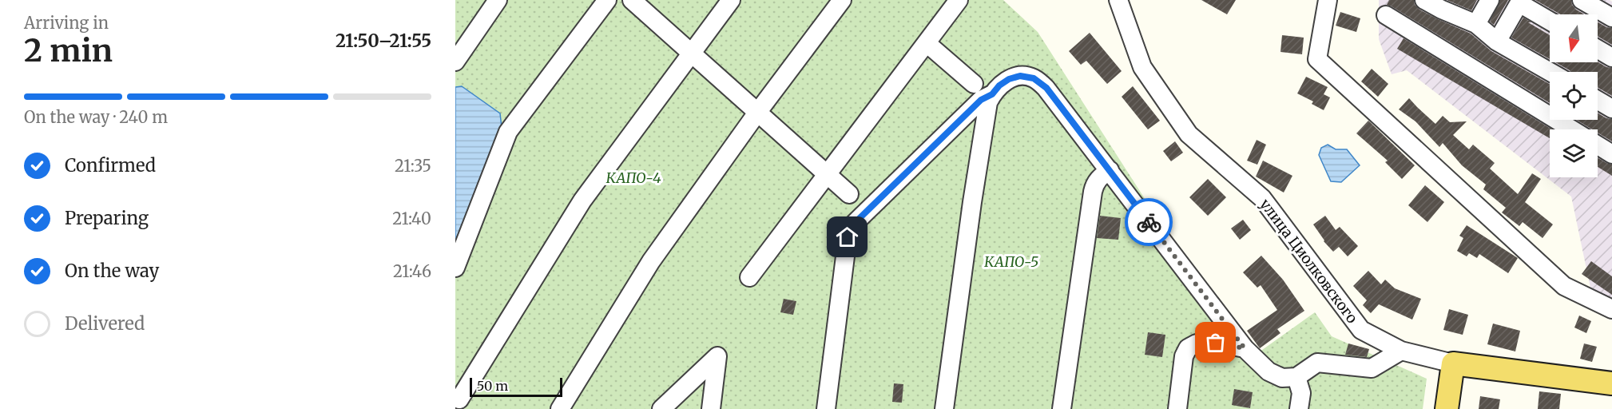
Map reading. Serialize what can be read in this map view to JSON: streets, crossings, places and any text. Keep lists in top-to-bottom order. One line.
{"streets":{"street":["улица Циолковского"]},"parks":["КАПО-4","КАПО-5"],"scale_bar":"50 m","north":"bottom","page":{"heading":["2 min","Arriving in","21:50–21:55"],"bar":"On the way · 240 m","list":[["Confirmed","21:35"],["Preparing","21:40"],["On the way","21:46"],"Delivered"],"scale":"50 m"}}
